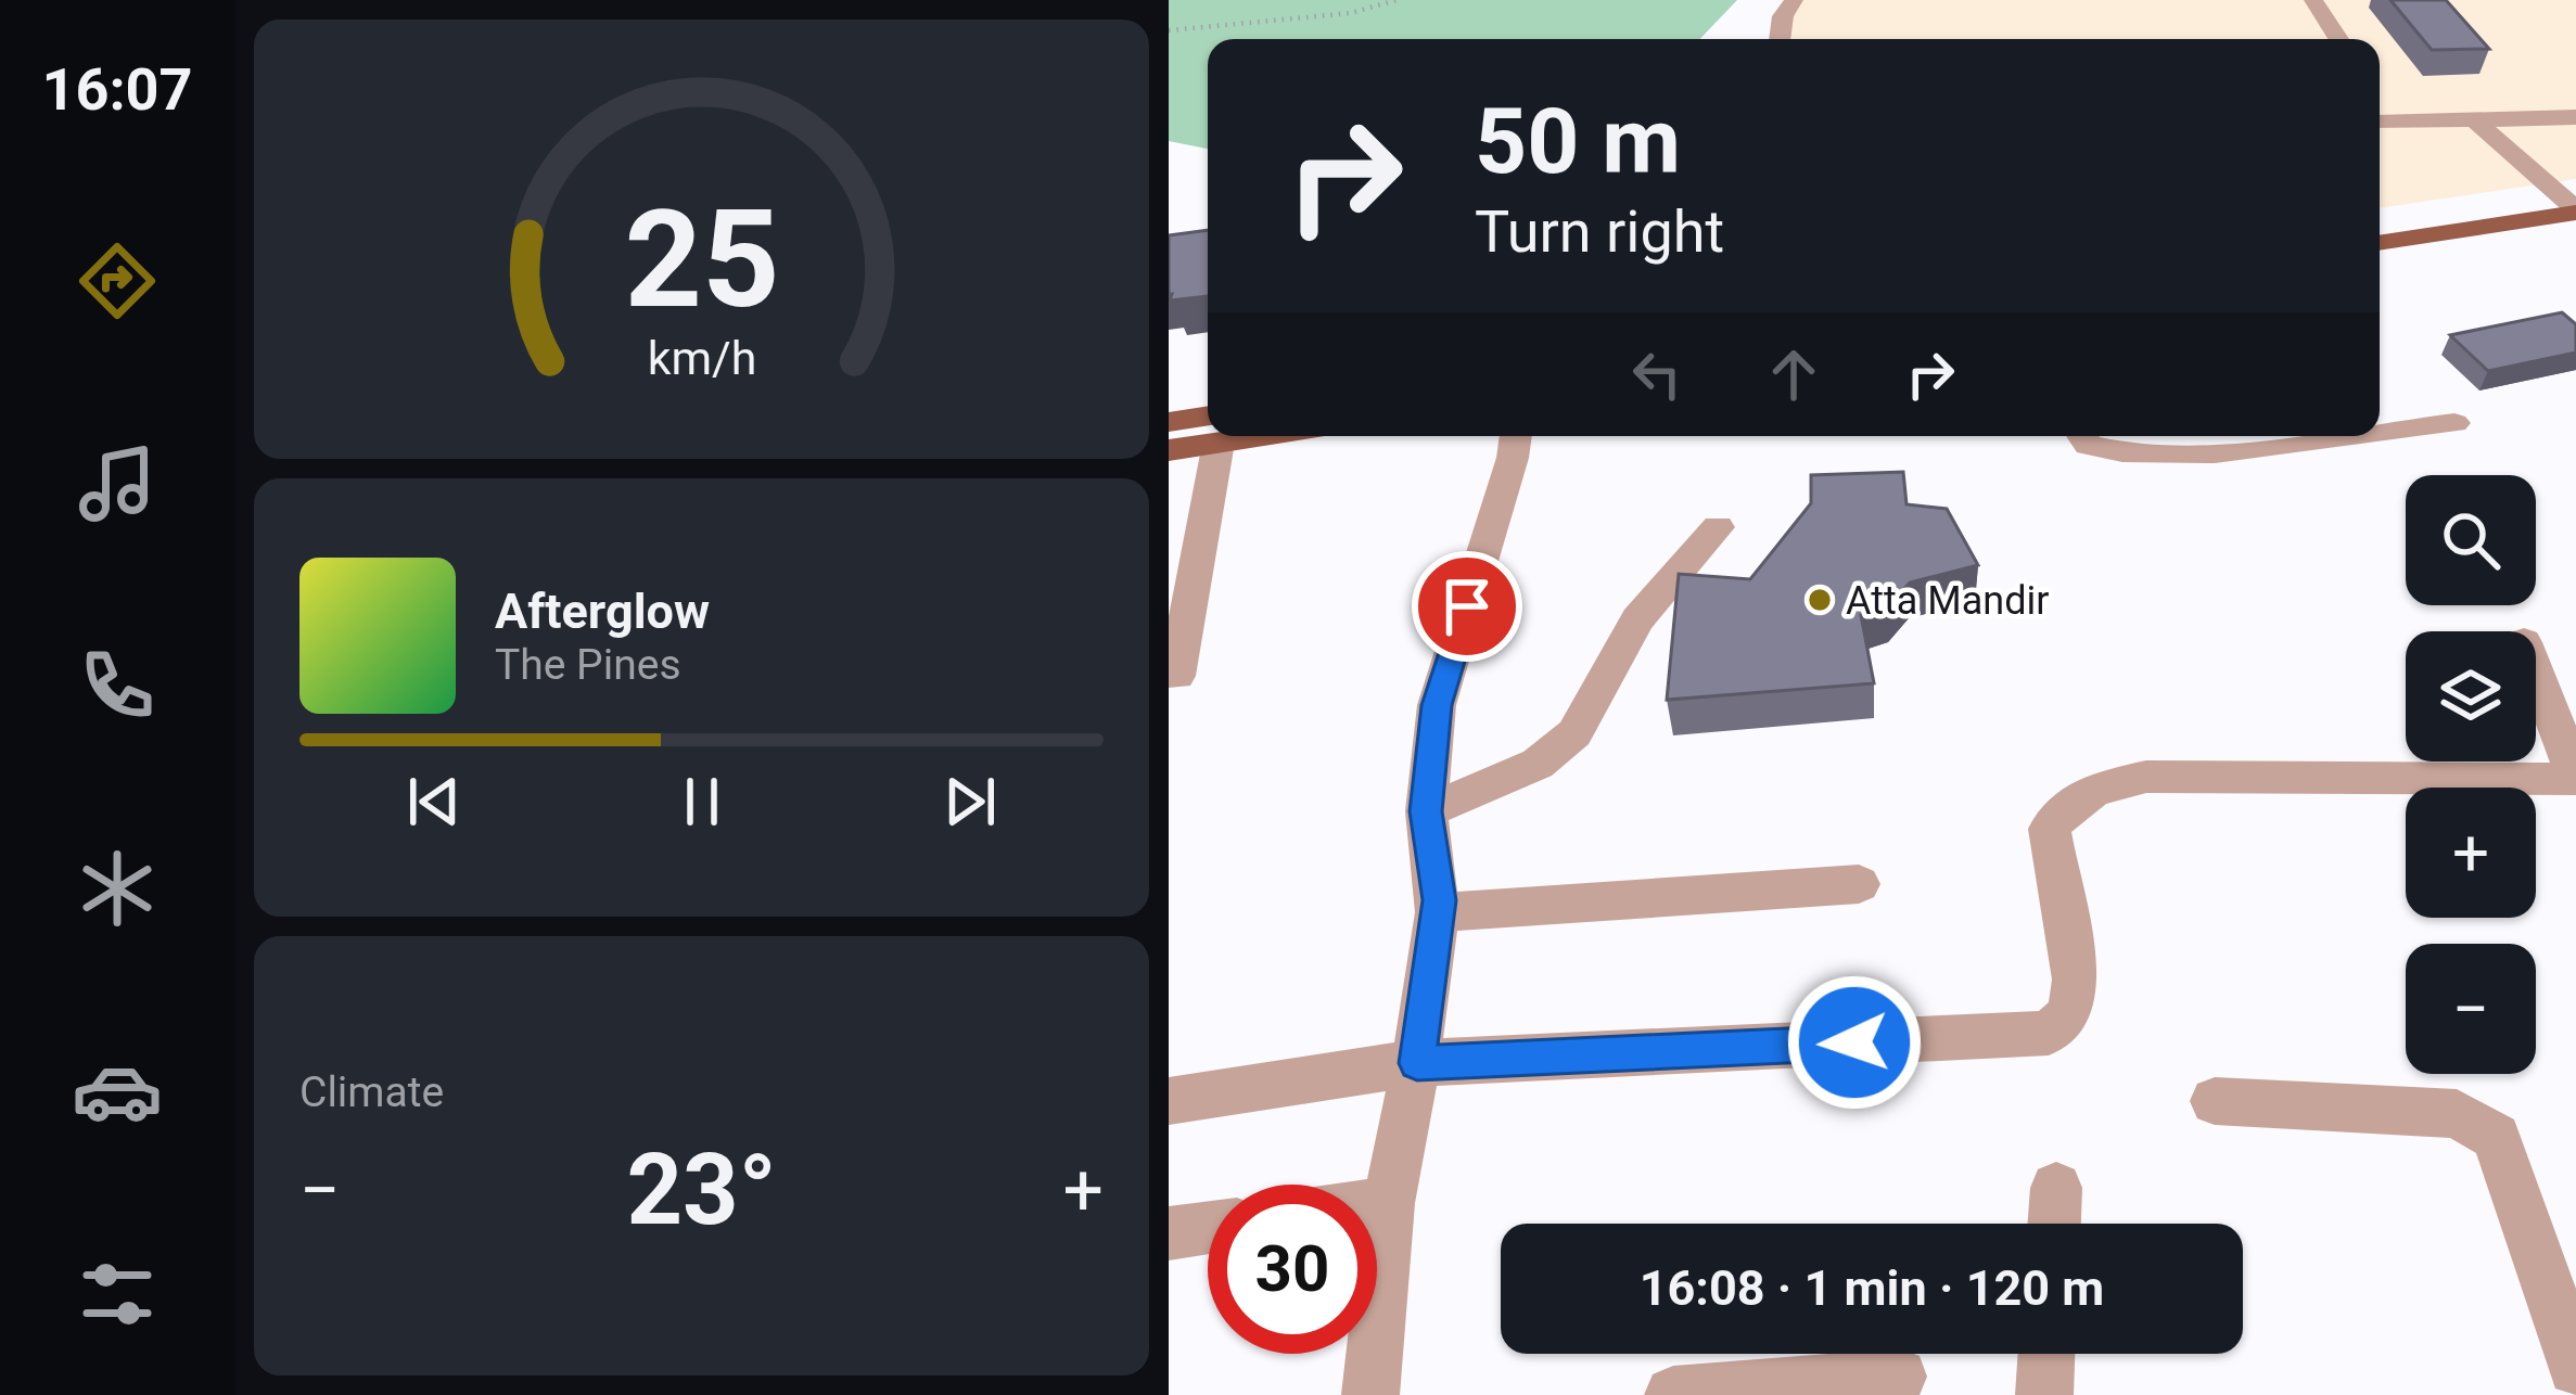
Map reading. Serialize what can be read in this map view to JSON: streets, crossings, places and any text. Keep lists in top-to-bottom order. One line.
{"places":["Atta Mandir"],"page":{"tabs":"16:07","turn":["50 m","Turn right"],"map_buttons":["+","−"],"song":["Afterglow","The Pines"],"tile":"Climate","heat":["−","23°","+"],"limit":"30","trip":"16:08 · 1 min · 120 m","gauge":["25","km/h"]}}
